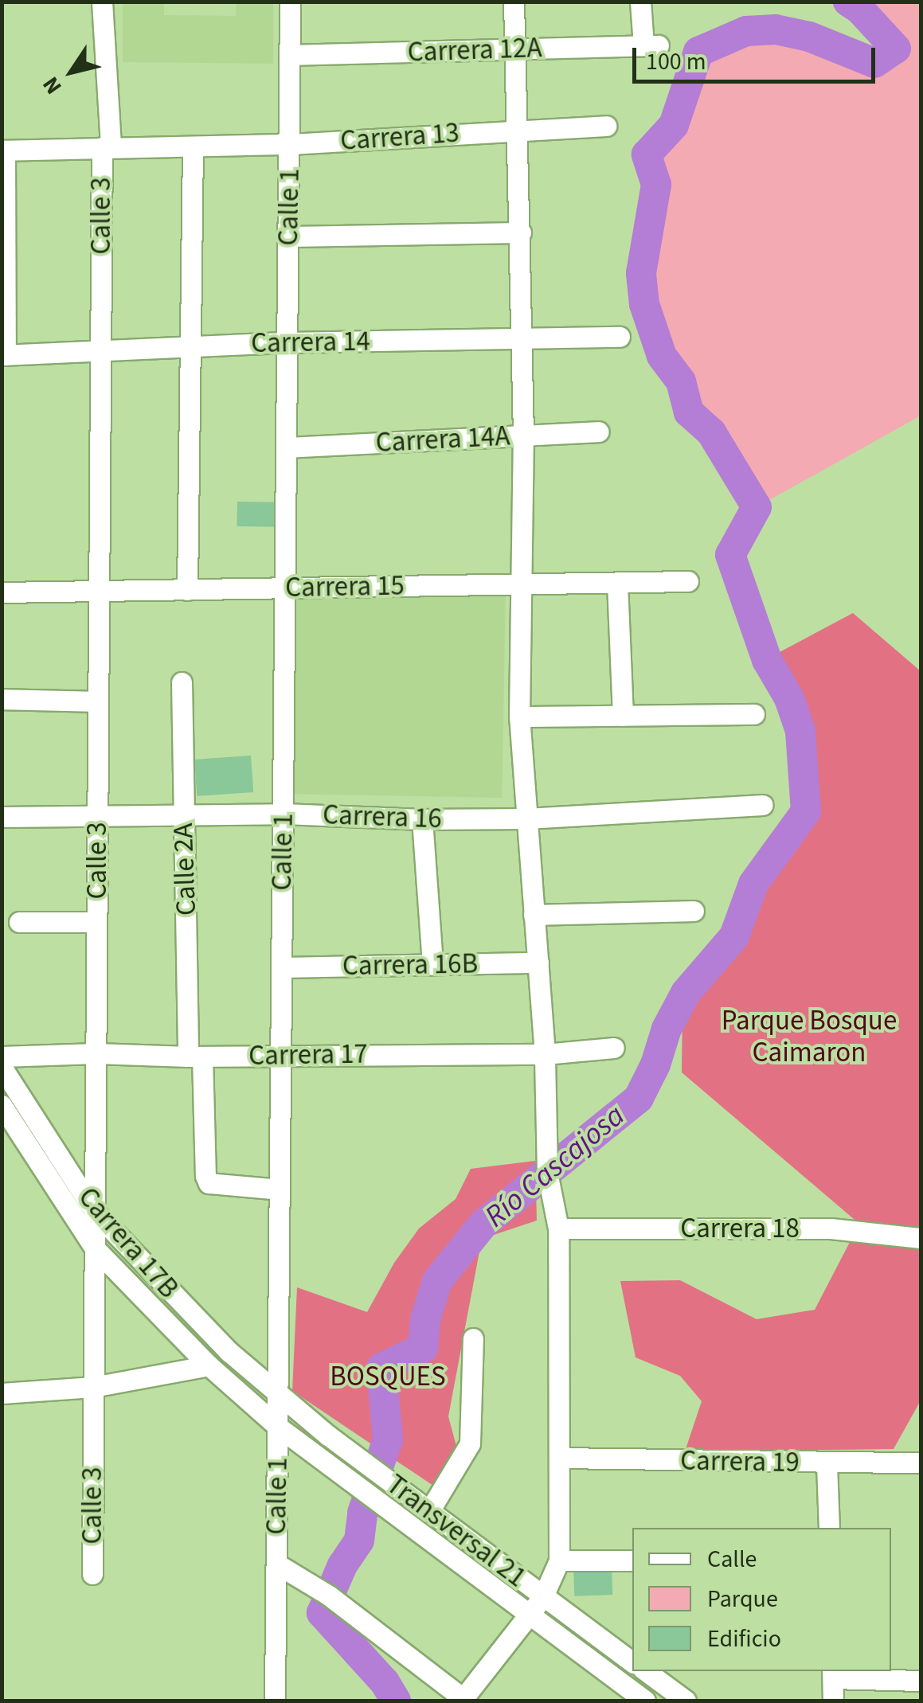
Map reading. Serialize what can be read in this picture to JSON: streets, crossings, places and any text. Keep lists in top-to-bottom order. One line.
{"streets":{"street":["Carrera 12A","Carrera 13","Calle 1","Calle 3","Carrera 14","Carrera 14A","Carrera 15","Carrera 16","Calle 2A","Carrera 16B","Carrera 17","Carrera 18","Carrera 17B","Carrera 19","Transversal 21"]},"crossings":[["Carrera 12A","Calle 1"],["Carrera 13","Calle 1"],["Carrera 13","Calle 3"],["Calle 1","Carrera 14"],["Calle 1","Carrera 14A"],["Calle 1","Carrera 15"],["Calle 1","Carrera 16"],["Calle 1","Calle 2A"],["Calle 1","Carrera 16B"],["Calle 1","Carrera 17"],["Calle 1","Carrera 17B"],["Calle 1","Transversal 21"],["Calle 3","Carrera 14"],["Calle 3","Carrera 15"],["Calle 3","Carrera 16"],["Calle 3","Carrera 17"],["Calle 3","Carrera 17B"],["Carrera 16","Calle 2A"],["Calle 2A","Carrera 17"],["Carrera 17B","Transversal 21"]],"water":["Río Cascajosa"],"parks":["Parque Bosque Caimaron","BOSQUES"],"legend":["Calle","Parque","Edificio"],"scale_bar":"100 m","north":"bottom left"}
